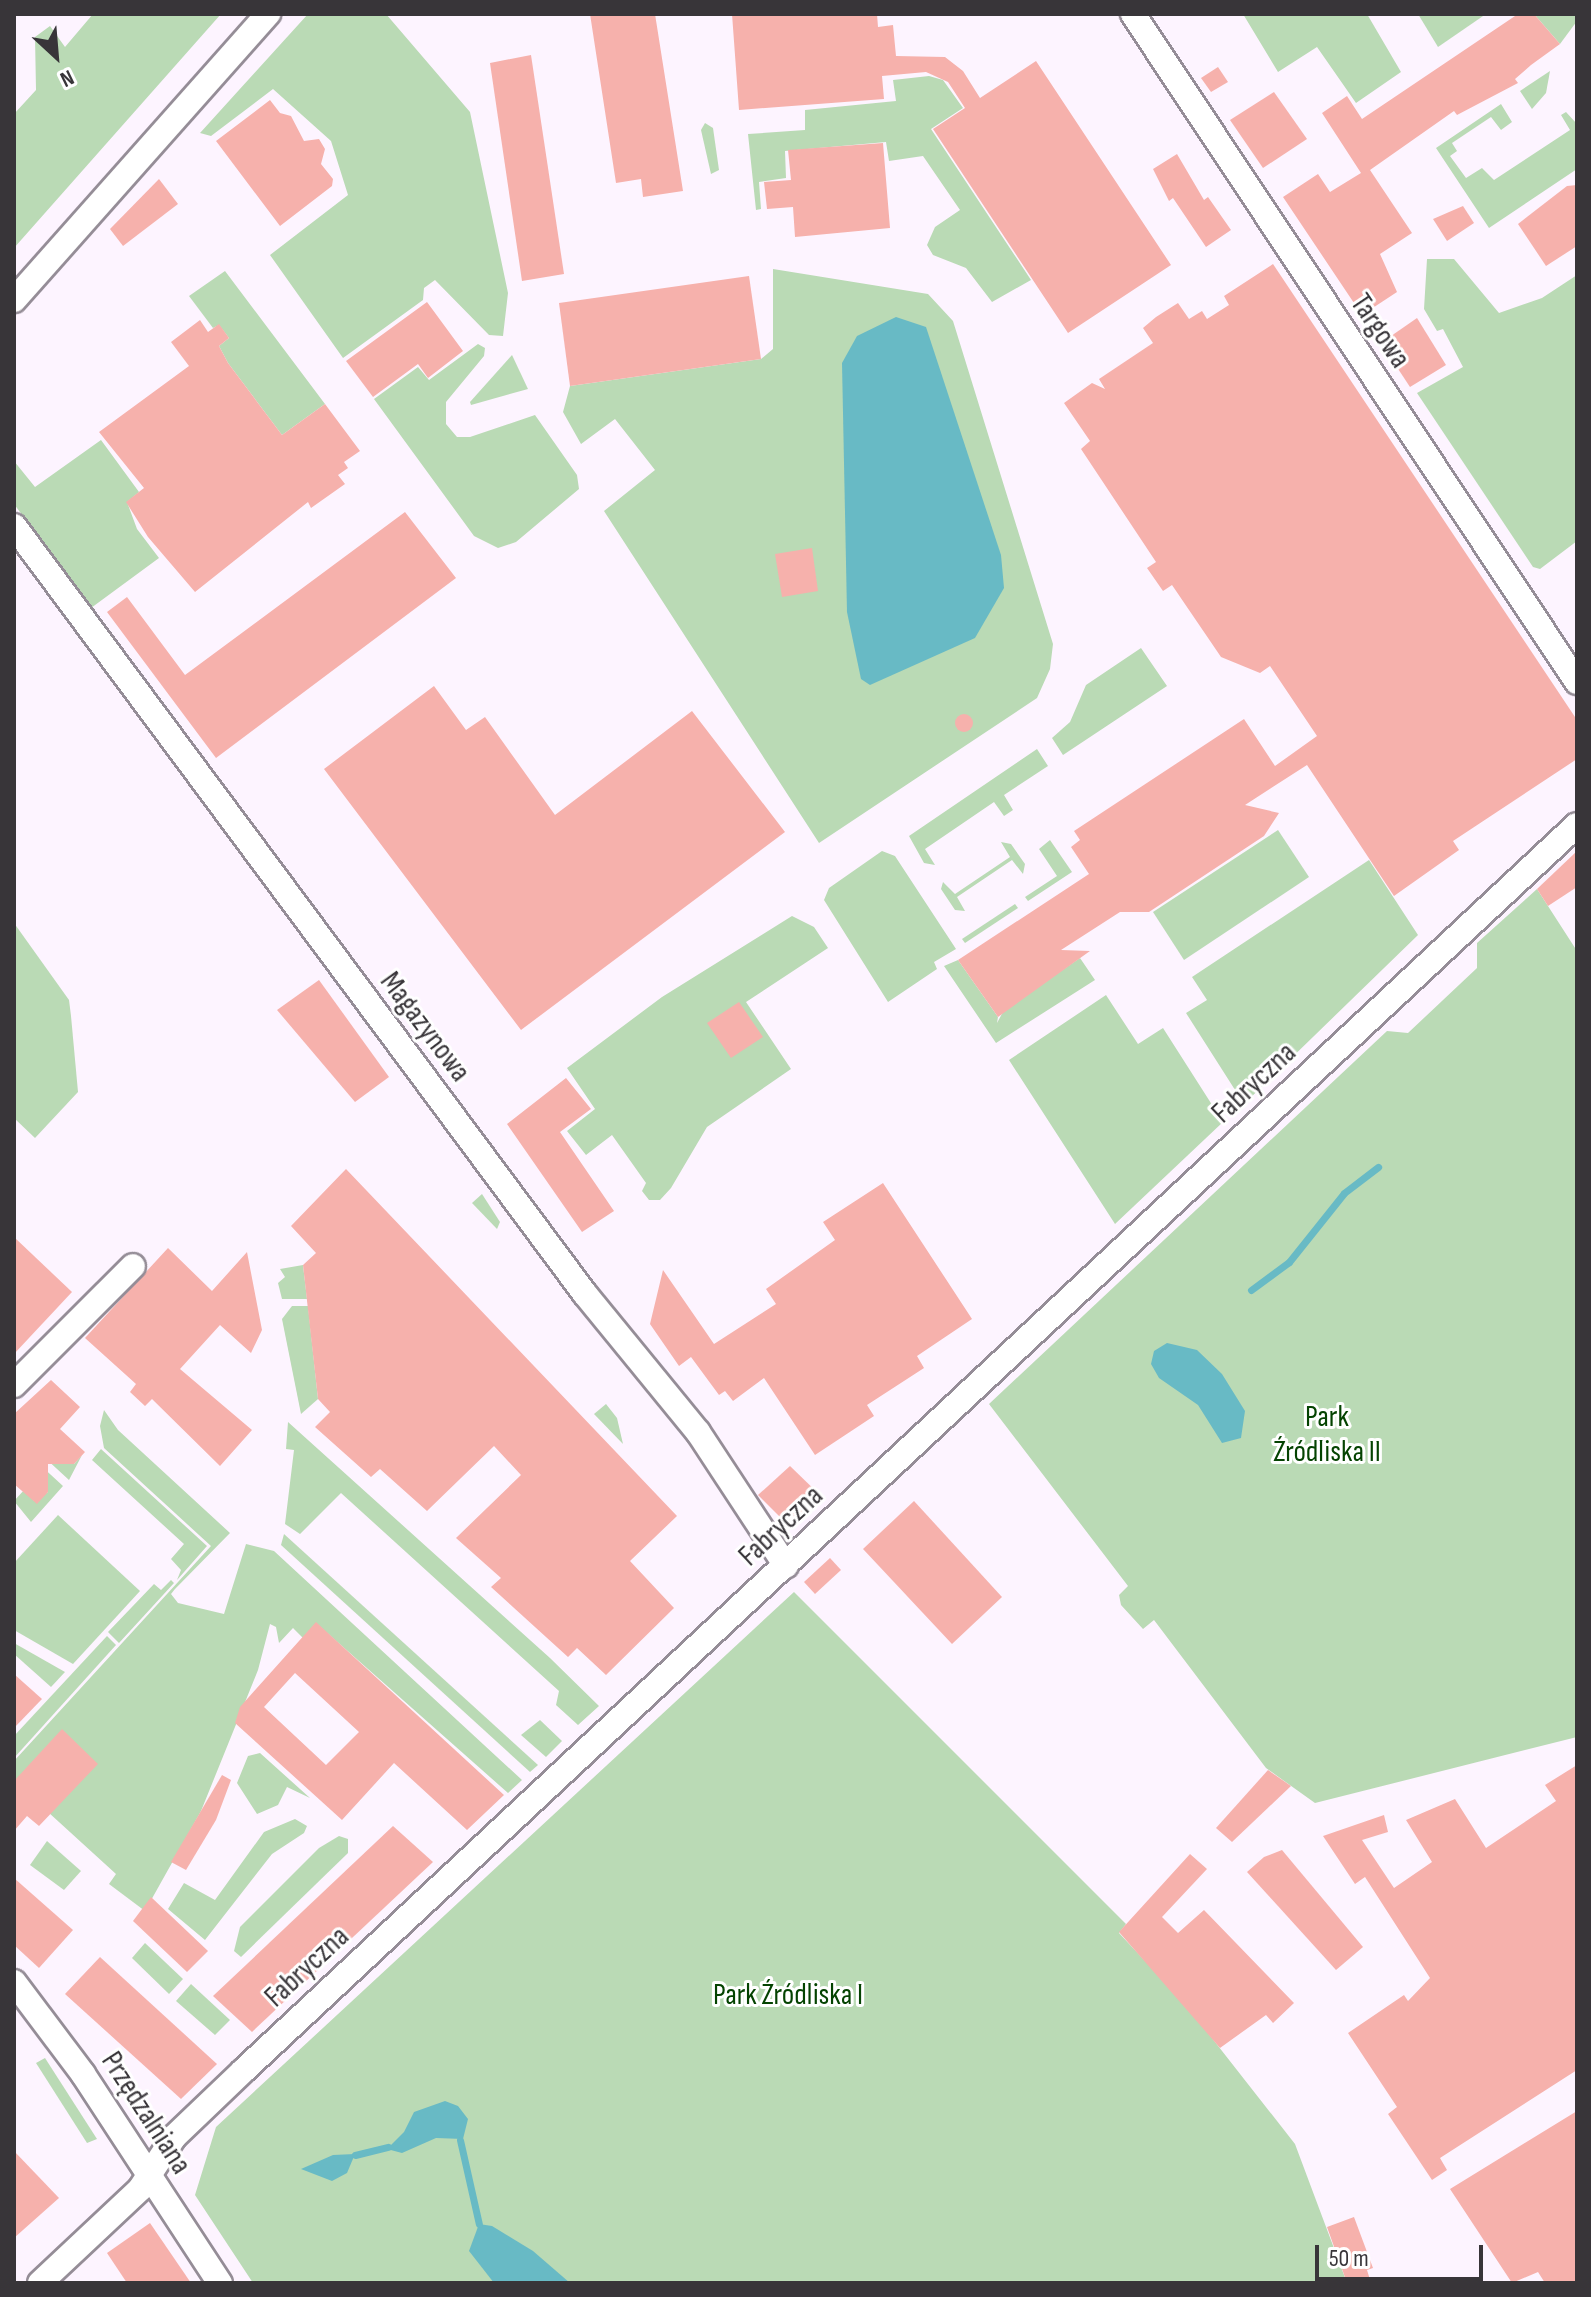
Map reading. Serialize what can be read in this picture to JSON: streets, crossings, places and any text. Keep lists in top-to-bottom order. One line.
{"streets":{"street":["Targowa","Magazynowa","Fabryczna","Przędzalniana"]},"crossings":[["Magazynowa","Fabryczna"],["Fabryczna","Przędzalniana"]],"parks":["Park Źródliska II","Park Źródliska I"],"scale_bar":"50 m","north":"bottom right"}
